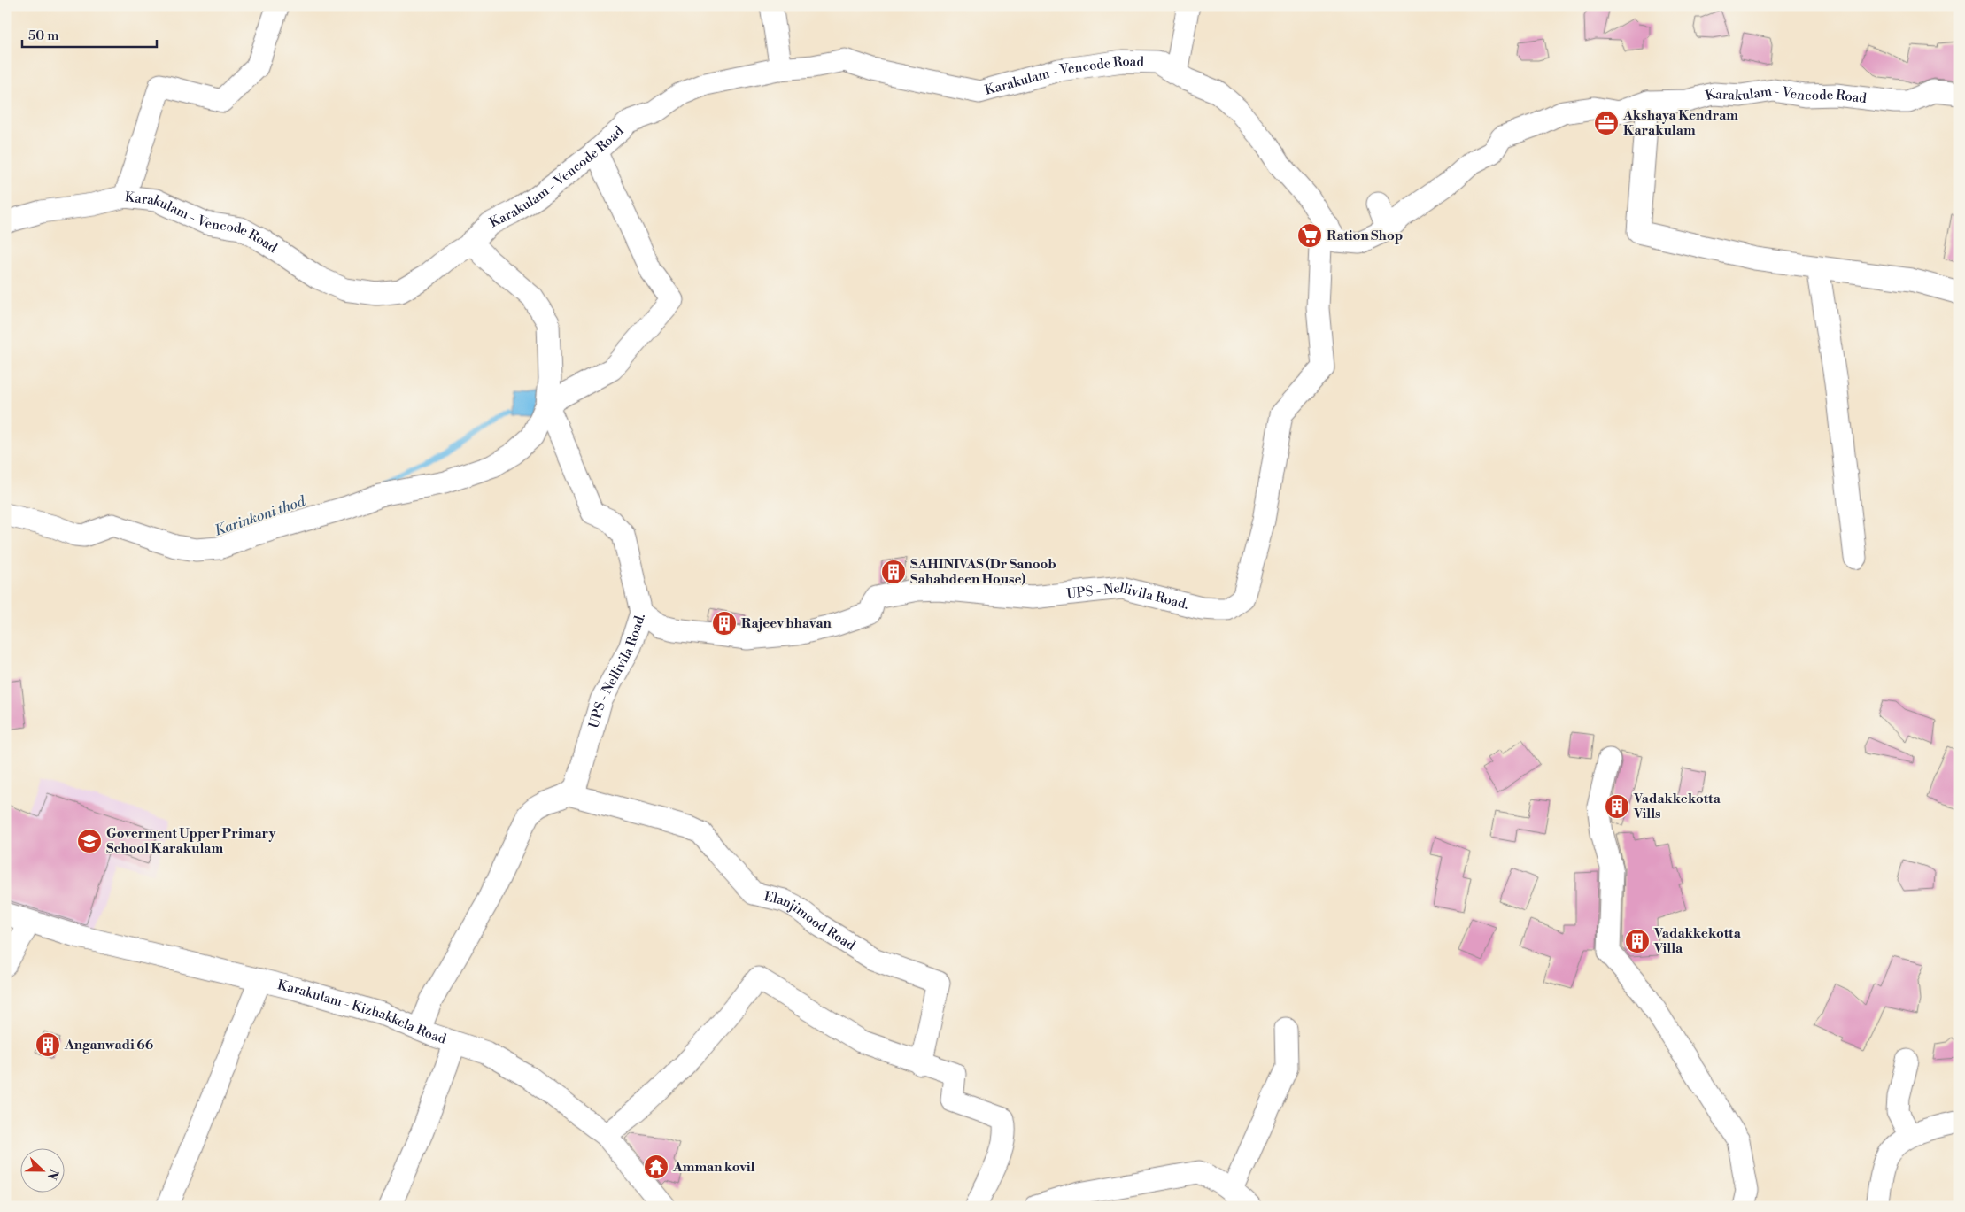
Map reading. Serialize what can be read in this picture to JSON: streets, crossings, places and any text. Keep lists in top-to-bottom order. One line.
{"streets":{"street":["Karakulam - Vencode Road","UPS - Nellivila Road.","Elanjimood Road","Karakulam - Kizhakkela Road"]},"crossings":[["Karakulam - Vencode Road","UPS - Nellivila Road."],["UPS - Nellivila Road.","Elanjimood Road"]],"water":["Karinkoni thod"],"places":{"office":["Akshaya Kendram Karakulam"],"supermarket":["Ration Shop"],"building":["SAHINIVAS (Dr Sanoob Sahabdeen House)","Rajeev bhavan","Vadakkekotta Vills","Vadakkekotta Villa","Anganwadi 66"],"school or university":["Goverment Upper Primary School Karakulam"],"temple":["Amman kovil"]},"scale_bar":"50 m","north":"right"}
